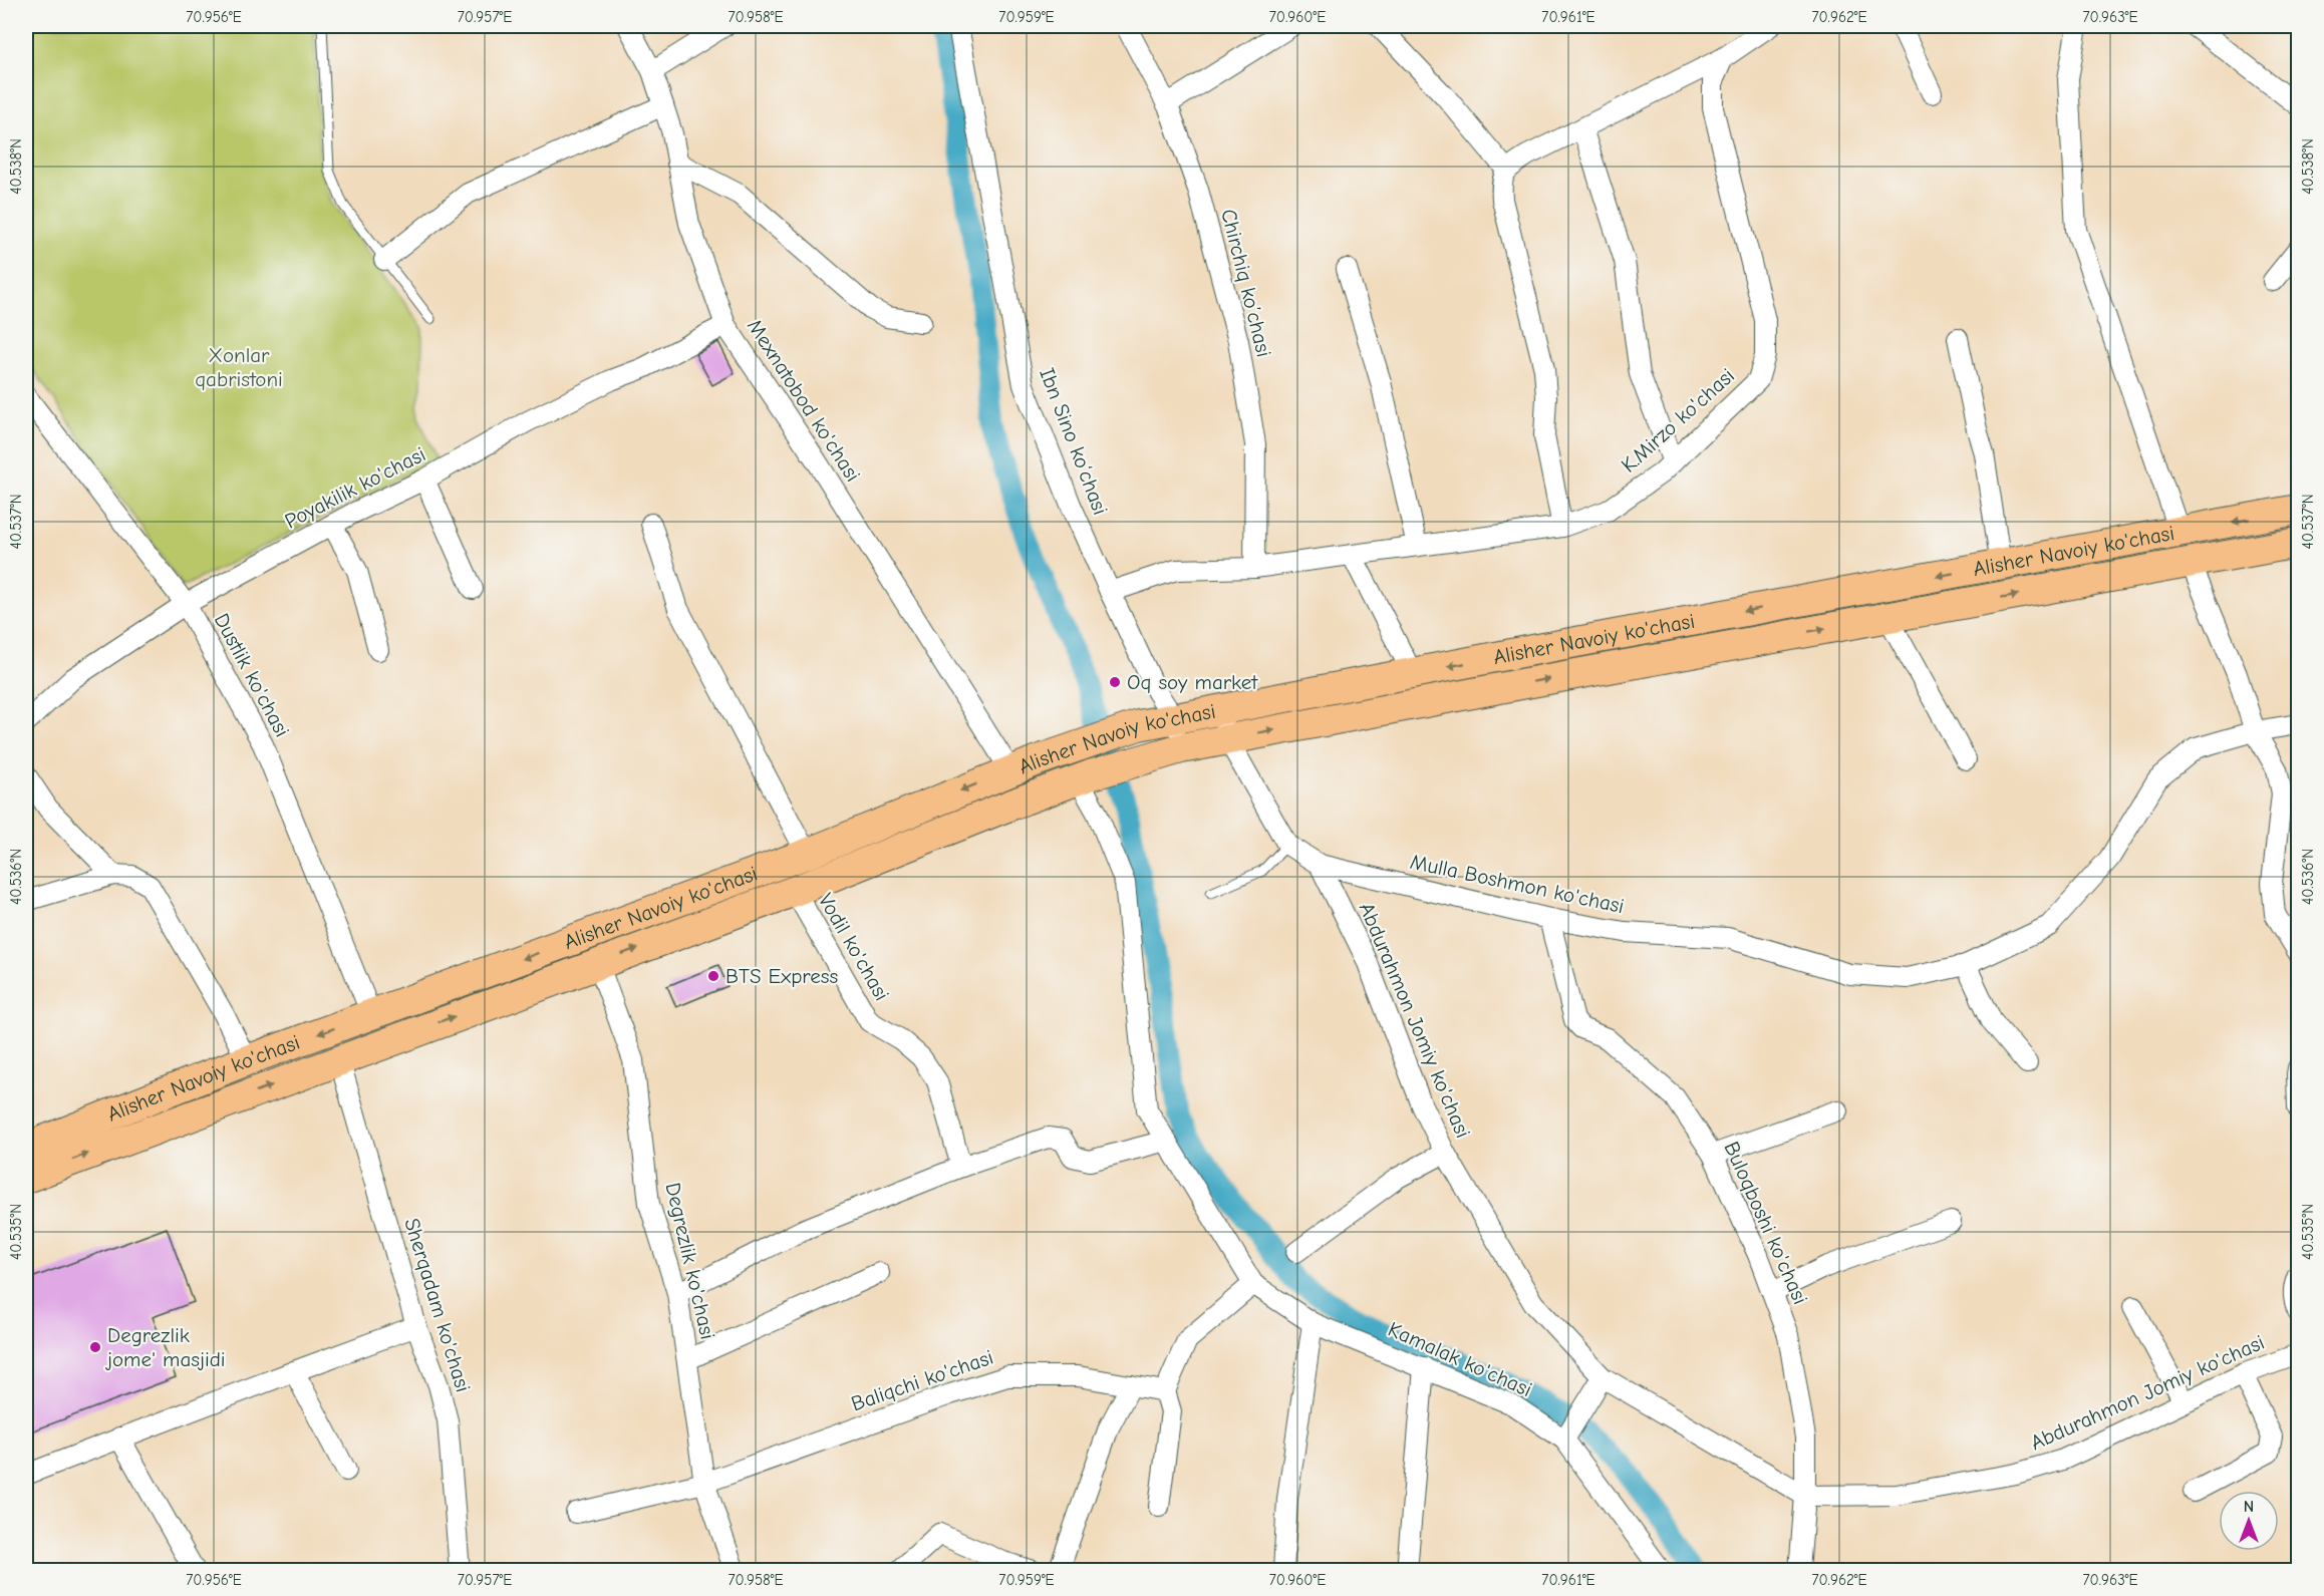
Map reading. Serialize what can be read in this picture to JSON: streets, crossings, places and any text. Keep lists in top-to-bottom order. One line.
{"streets":{"main road":["Alisher Navoiy ko'chasi"],"street":["Chirchiq ko’chasi","Mexnatobod ko'chasi","K.Mirzo ko'chasi","Ibn Sino ko‘chasi","Poyakilik ko'chasi","Dustlik ko'chasi","Mulla Boshmon ko'chasi","Vodil ko'chasi","Abdurahmon Jomiy ko'chasi","Buloqboshi ko'chasi","Degrezlik ko'chasi","Sherqadam ko'chasi","Kamalak ko'chasi","Baliqchi ko'chasi"]},"crossings":[["Chirchiq ko’chasi","K.Mirzo ko'chasi"],["Mexnatobod ko'chasi","Poyakilik ko'chasi"],["Mexnatobod ko'chasi","Alisher Navoiy ko'chasi"],["K.Mirzo ko'chasi","Ibn Sino ko‘chasi"],["Ibn Sino ko‘chasi","Alisher Navoiy ko'chasi"],["Poyakilik ko'chasi","Dustlik ko'chasi"],["Alisher Navoiy ko'chasi","Dustlik ko'chasi"],["Alisher Navoiy ko'chasi","Vodil ko'chasi"],["Alisher Navoiy ko'chasi","Degrezlik ko'chasi"],["Alisher Navoiy ko'chasi","Sherqadam ko'chasi"],["Mulla Boshmon ko'chasi","Abdurahmon Jomiy ko'chasi"],["Mulla Boshmon ko'chasi","Buloqboshi ko'chasi"],["Abdurahmon Jomiy ko'chasi","Buloqboshi ko'chasi"],["Degrezlik ko'chasi","Baliqchi ko'chasi"]],"parks":["Xonlar qabristoni"],"places":["Oq soy market","BTS Express","Degrezlik jome' masjidi"],"north":"top","coordinates":["70.956°E","70.957°E","70.958°E","70.959°E","70.960°E","70.961°E","70.962°E","70.963°E","40.538°N","40.537°N","40.536°N","40.535°N"]}
